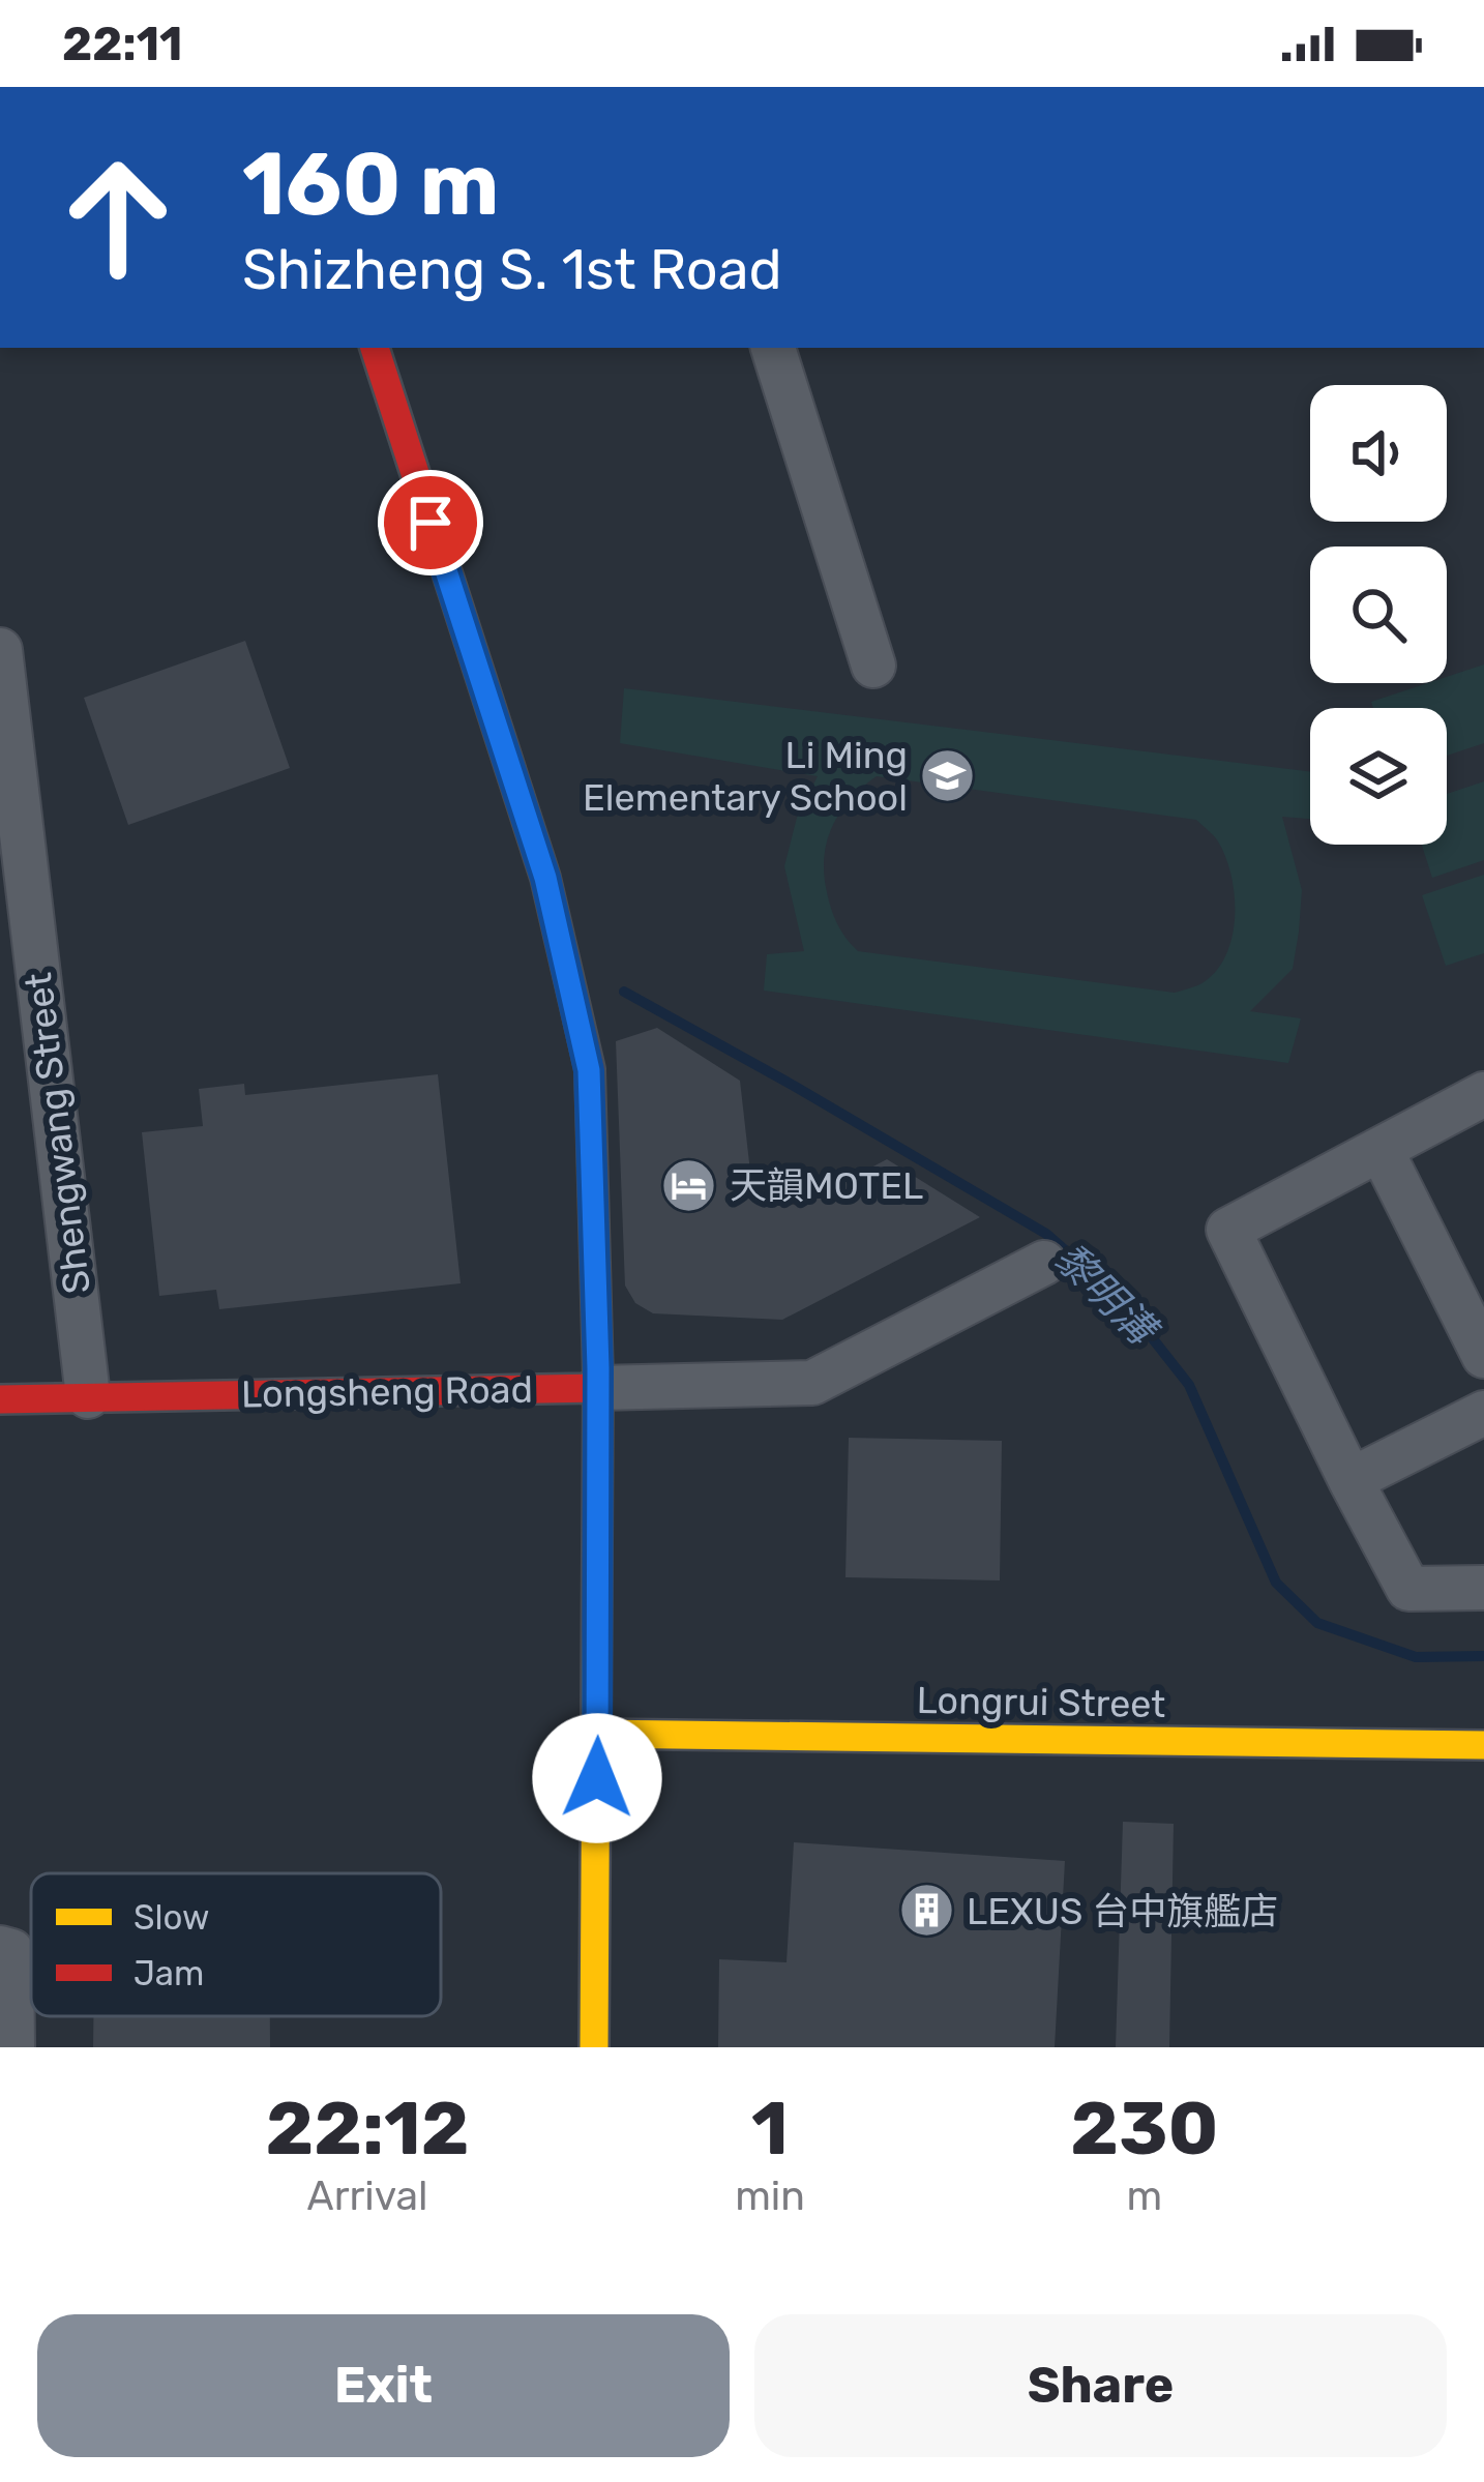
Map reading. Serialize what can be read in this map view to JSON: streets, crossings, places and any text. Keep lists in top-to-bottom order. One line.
{"streets":{"street":["Shengwang Street","Longsheng Road","Longrui Street"]},"crossings":[["Shengwang Street","Longsheng Road"]],"water":["黎明溝"],"places":{"school or university":["Li Ming Elementary School"],"hotel":["天韻MOTEL"],"building":["LEXUS 台中旗艦店"]},"legend":["Slow","Jam"],"page":{"status":"22:11","turn":["160 m","Shizheng S. 1st Road"],"eta":["22:12","Arrival","1","min","230","m"],"buttons":["Exit","Share"]}}
